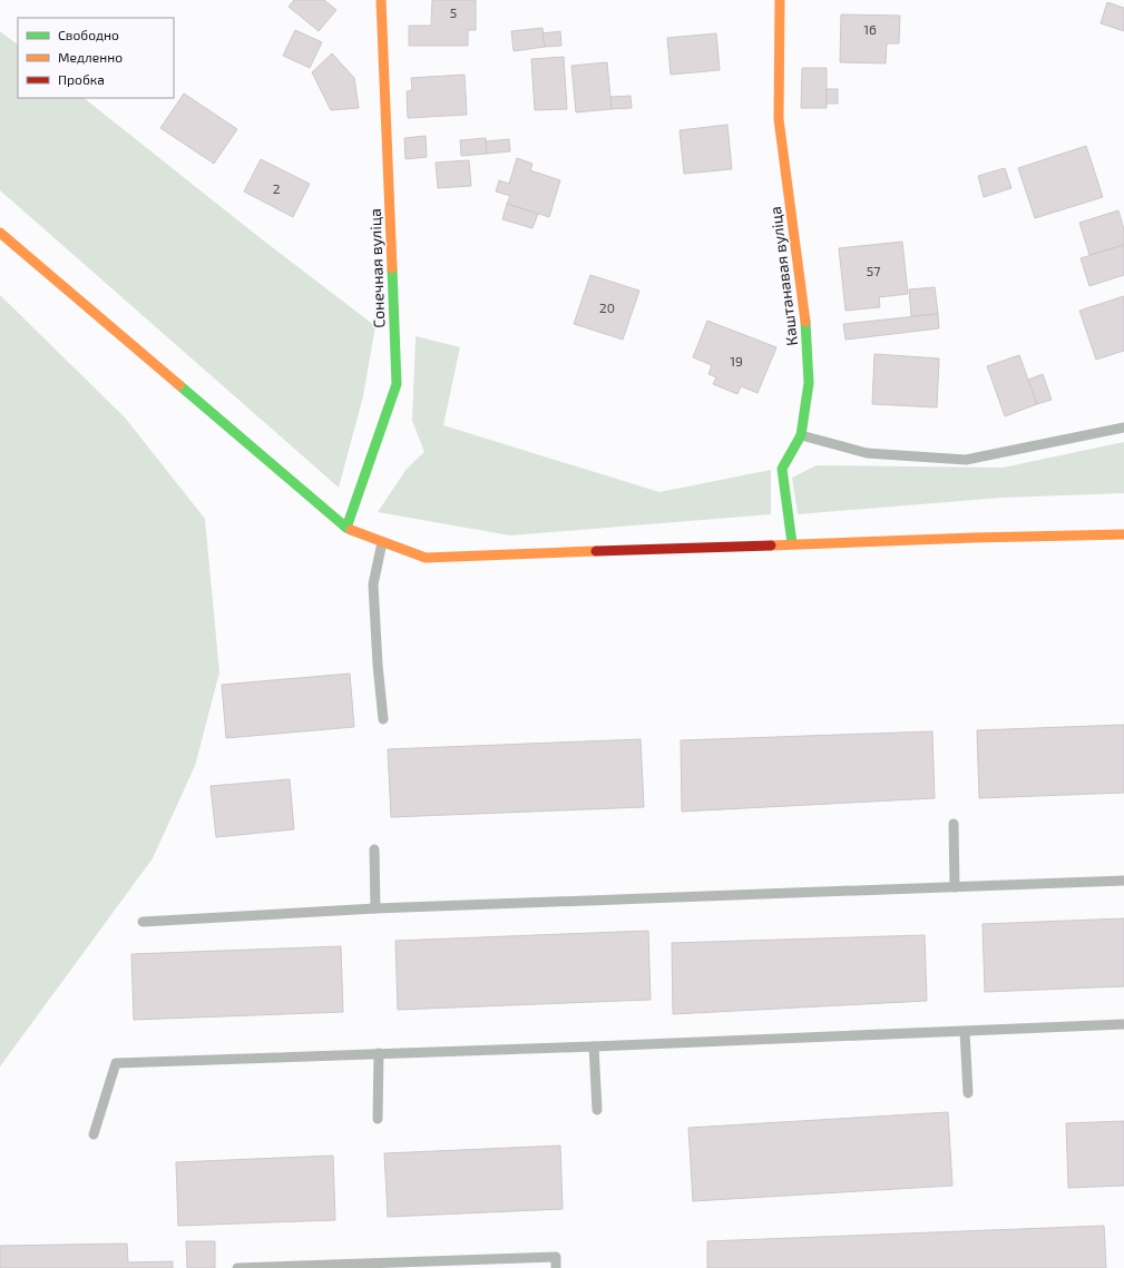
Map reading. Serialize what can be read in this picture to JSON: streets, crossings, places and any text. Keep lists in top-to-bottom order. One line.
{"streets":{"main road":["Сонечная вуліца","Каштанавая вуліца"]},"house_numbers":["5","16","2","57","20","19"],"legend":["Свободно","Медленно","Пробка"]}
